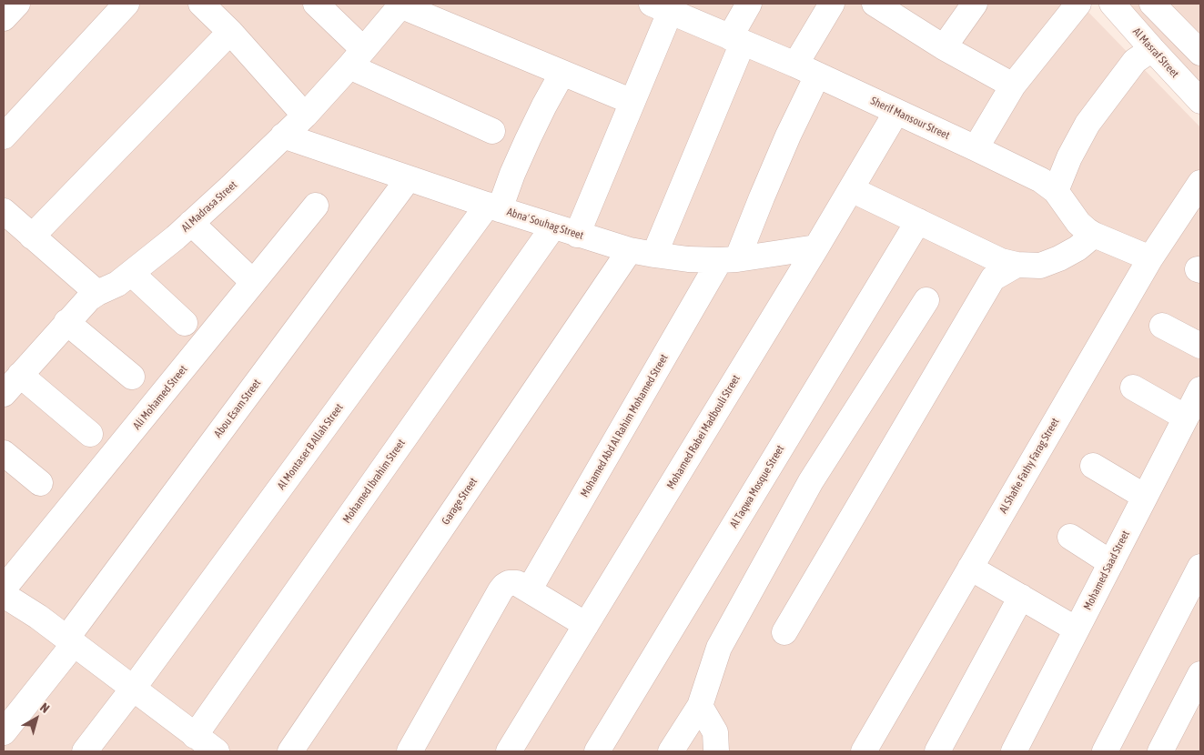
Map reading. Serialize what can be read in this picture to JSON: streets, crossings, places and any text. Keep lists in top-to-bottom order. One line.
{"streets":{"street":["Al Masraf Street","Sherif Mansour Street","Al Madrasa Street","Abna' Souhag Street","Ali Mohamed Street","Abou Esam Street","Mohamed Abd Al Rahim Mohamed Street","Mohamed Rabei Madbouli Street","Al Montaser B Allah Street","Al Shafie Fathy Farag Street","Mohamed Ibrahim Street","Al Taqwa Mosque Street","Garage Street","Mohamed Saad Street"]},"crossings":[["Sherif Mansour Street","Mohamed Abd Al Rahim Mohamed Street"],["Sherif Mansour Street","Mohamed Rabei Madbouli Street"],["Sherif Mansour Street","Al Shafie Fathy Farag Street"],["Al Madrasa Street","Abna' Souhag Street"],["Abna' Souhag Street","Abou Esam Street"],["Abna' Souhag Street","Mohamed Abd Al Rahim Mohamed Street"],["Abna' Souhag Street","Mohamed Rabei Madbouli Street"],["Abna' Souhag Street","Al Montaser B Allah Street"],["Abna' Souhag Street","Mohamed Ibrahim Street"],["Abna' Souhag Street","Garage Street"]],"north":"top right"}
